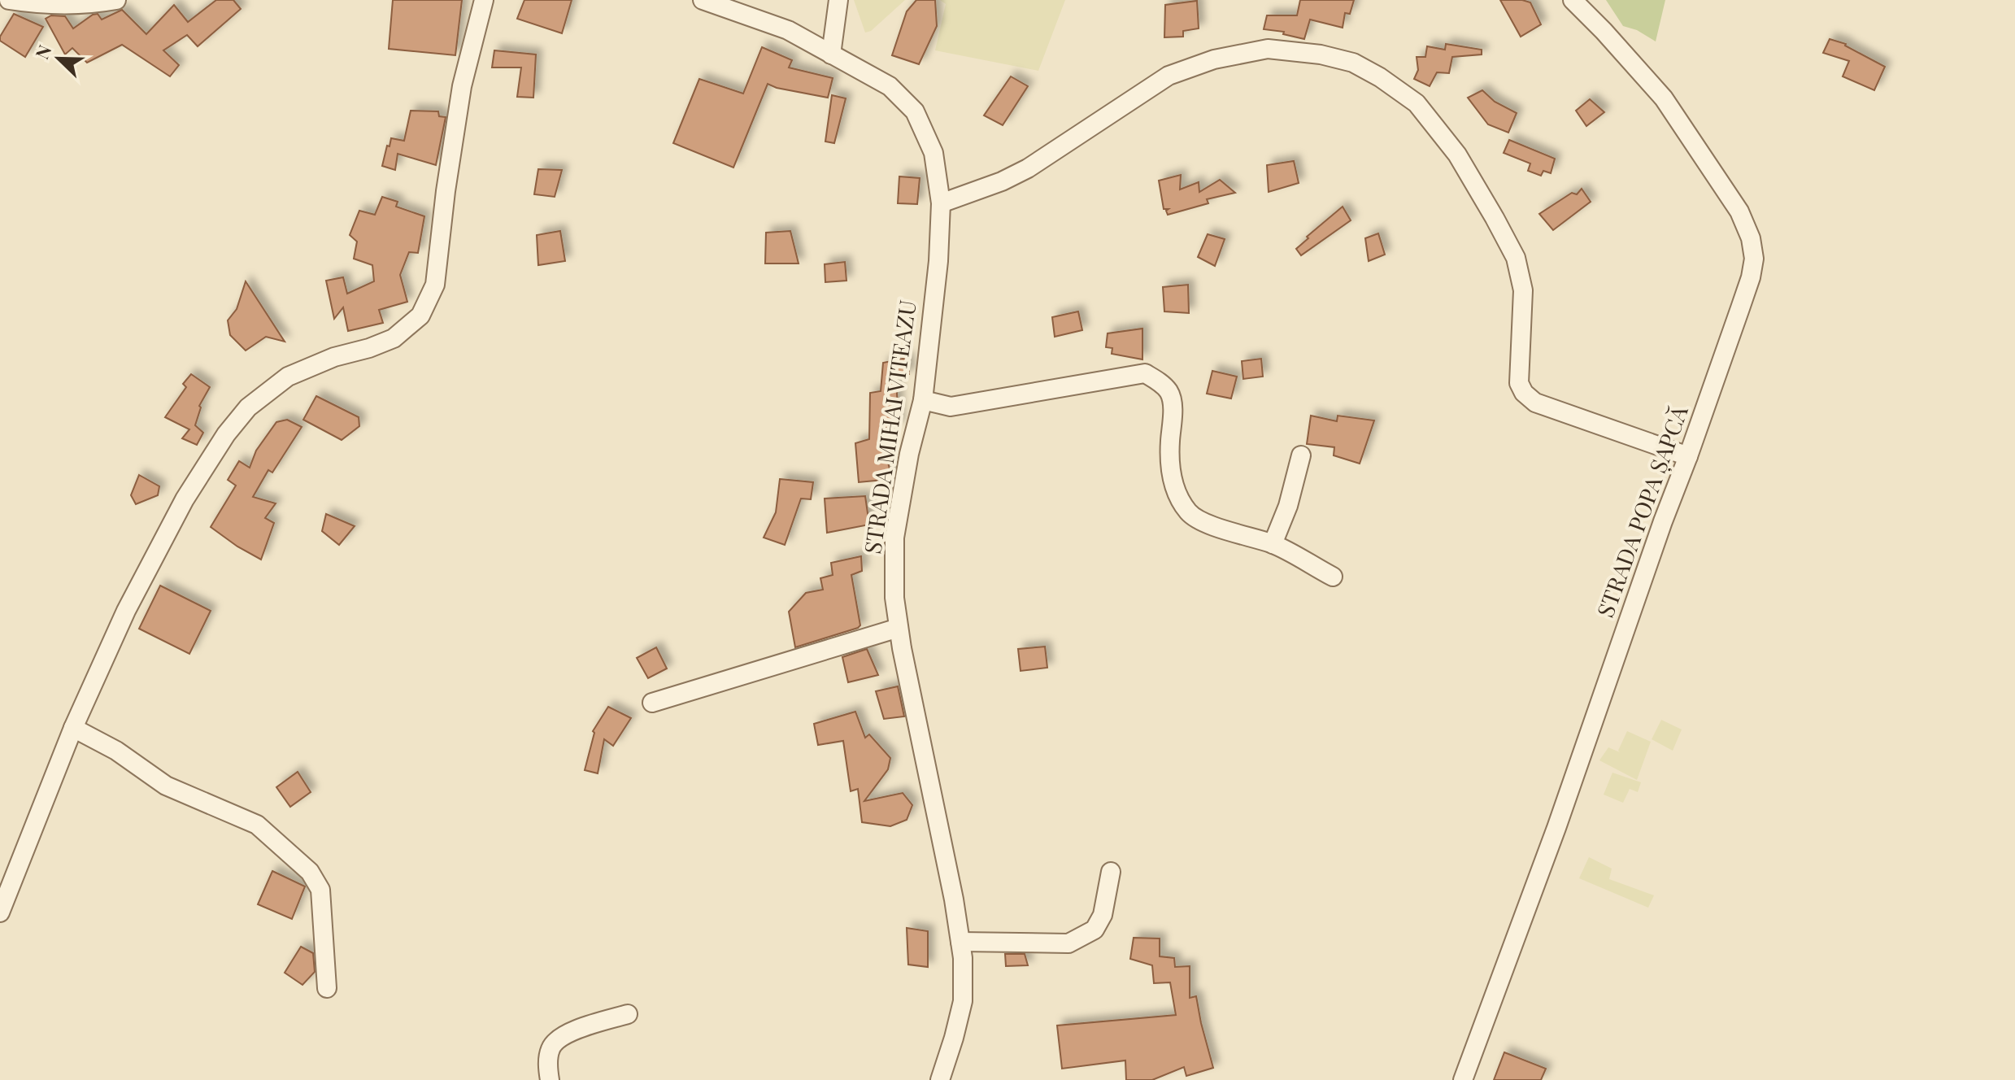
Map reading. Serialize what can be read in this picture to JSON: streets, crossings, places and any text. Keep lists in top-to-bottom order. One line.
{"streets":{"street":["STRADA MIHAI VITEAZU","STRADA POPA ȘAPCĂ"]},"north":"top left"}
